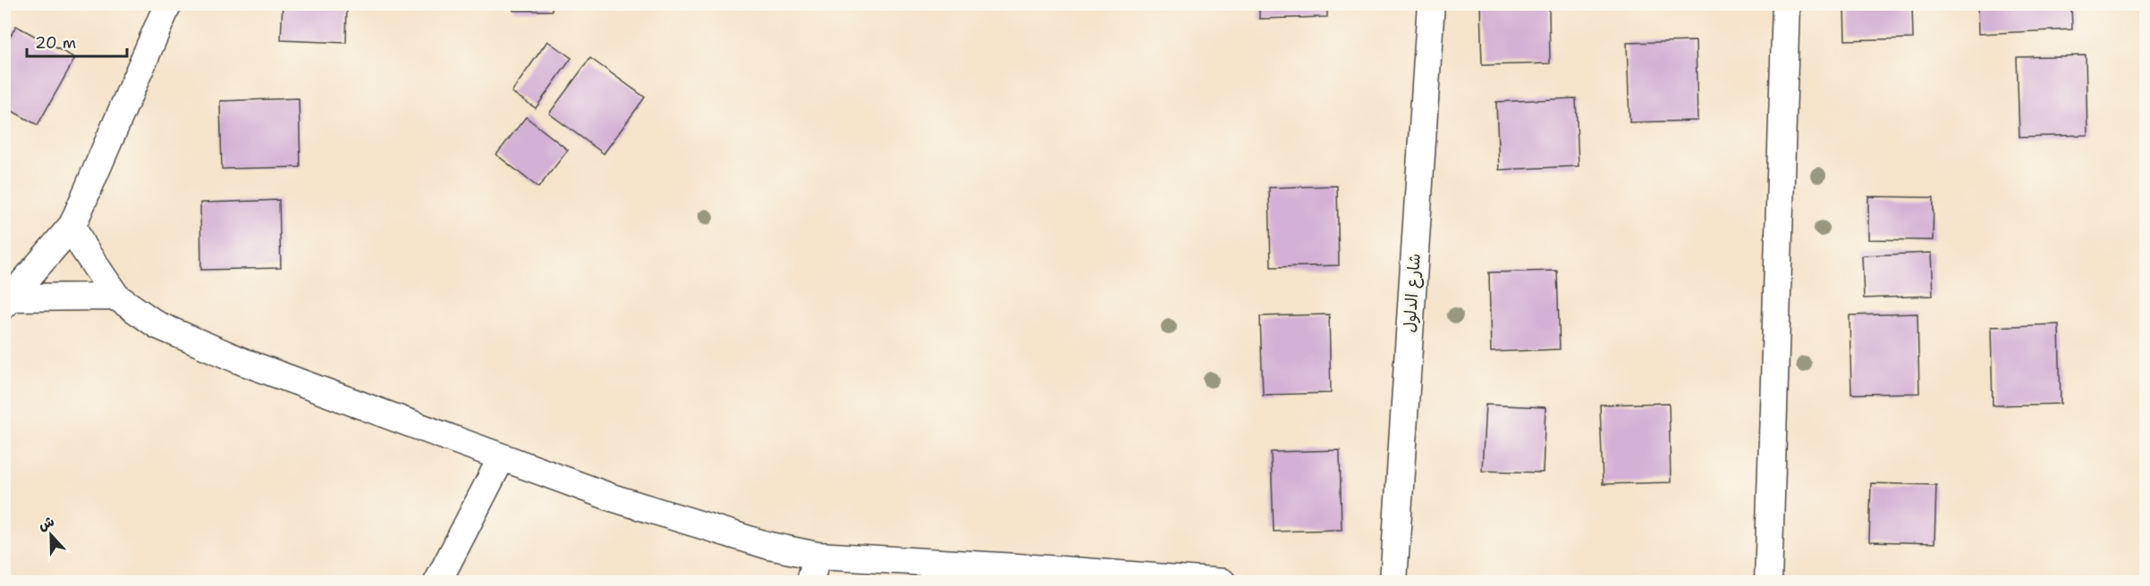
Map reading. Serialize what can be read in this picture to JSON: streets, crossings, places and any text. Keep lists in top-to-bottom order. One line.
{"streets":{"street":["شارع الدلول"]},"scale_bar":"20 m","north":"top"}
